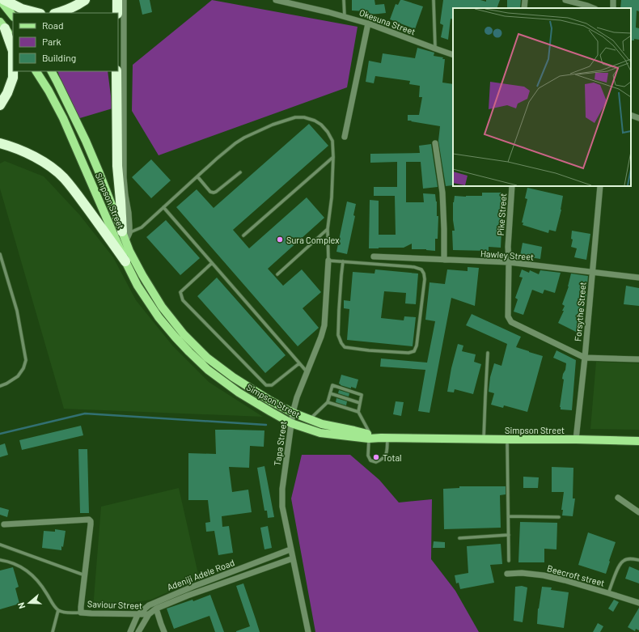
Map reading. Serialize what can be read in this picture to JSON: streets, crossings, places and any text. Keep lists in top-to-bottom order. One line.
{"streets":{"main road":["Simpson Street"],"street":["Okesuna Street","Pike Street","Hawley Street","Forsythe Street","Tapa Street","Adeniji Adele Road","Beecroft street","Saviour Street"]},"crossings":[["Simpson Street","Forsythe Street"],["Simpson Street","Tapa Street"],["Pike Street","Hawley Street"],["Pike Street","Forsythe Street"],["Hawley Street","Forsythe Street"],["Tapa Street","Adeniji Adele Road"],["Adeniji Adele Road","Saviour Street"]],"places":["Sura Complex","Total"],"legend":["Road","Park","Building"],"north":"left"}
